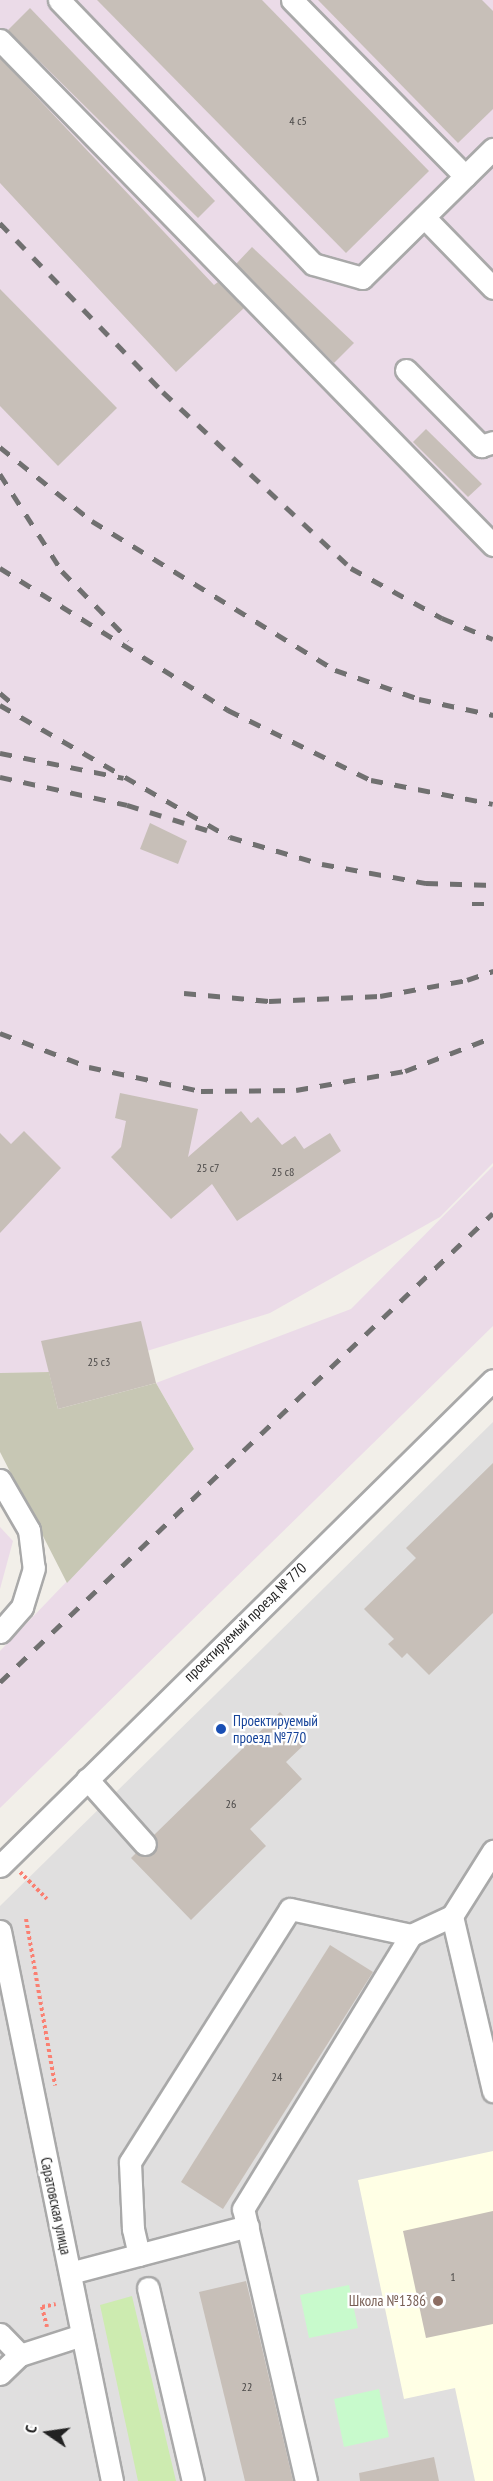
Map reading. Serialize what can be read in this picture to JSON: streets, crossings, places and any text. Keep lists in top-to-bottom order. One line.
{"streets":{"street":["проектируемый проезд № 770","Саратовская улица"]},"places":["Проектируемый проезд №770","Школа №1386"],"house_numbers":["4 с5","25 с7","25 с8","25 с3","26","24","1","22"],"north":"left"}
